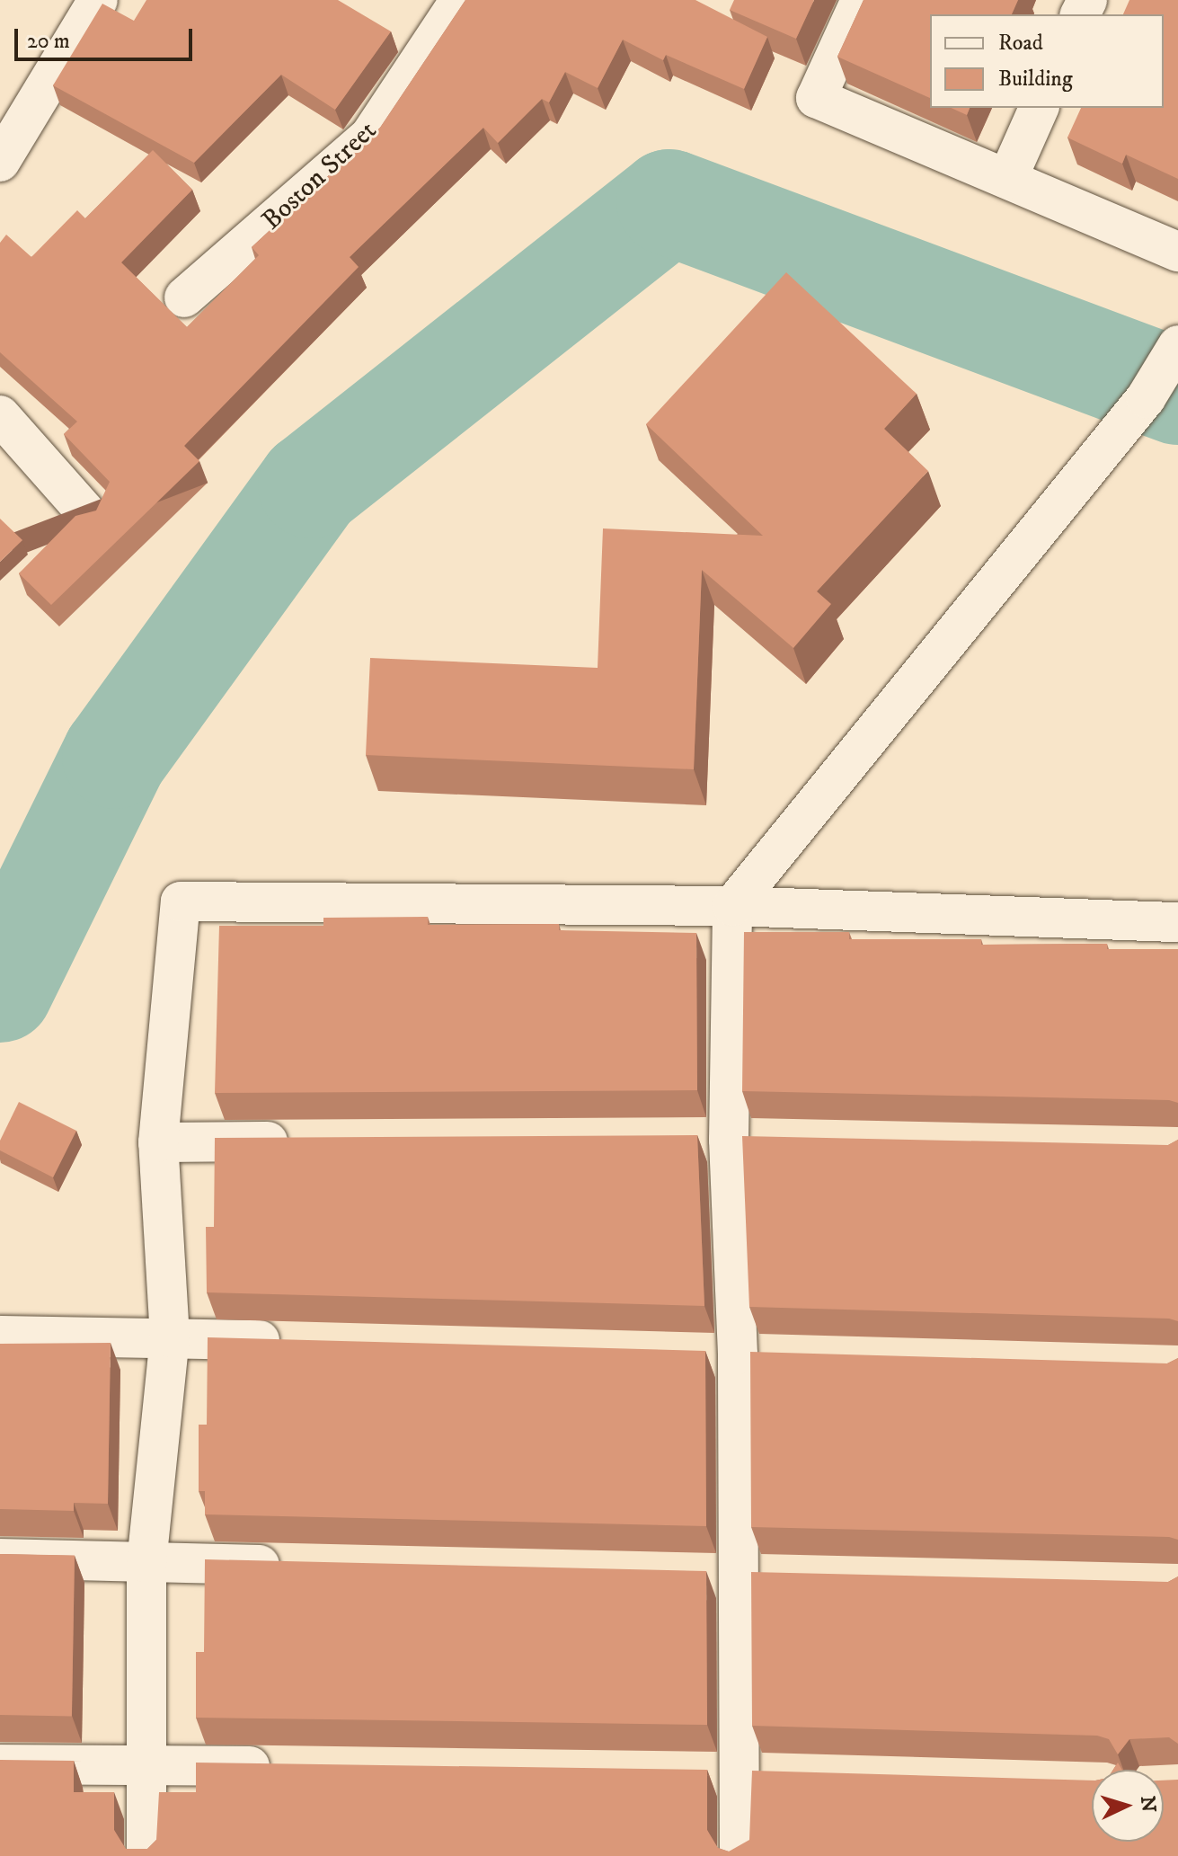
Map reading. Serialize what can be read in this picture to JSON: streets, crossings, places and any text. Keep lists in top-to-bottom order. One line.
{"streets":{"street":["Boston Street"]},"legend":["Road","Building"],"scale_bar":"20 m","north":"right"}
